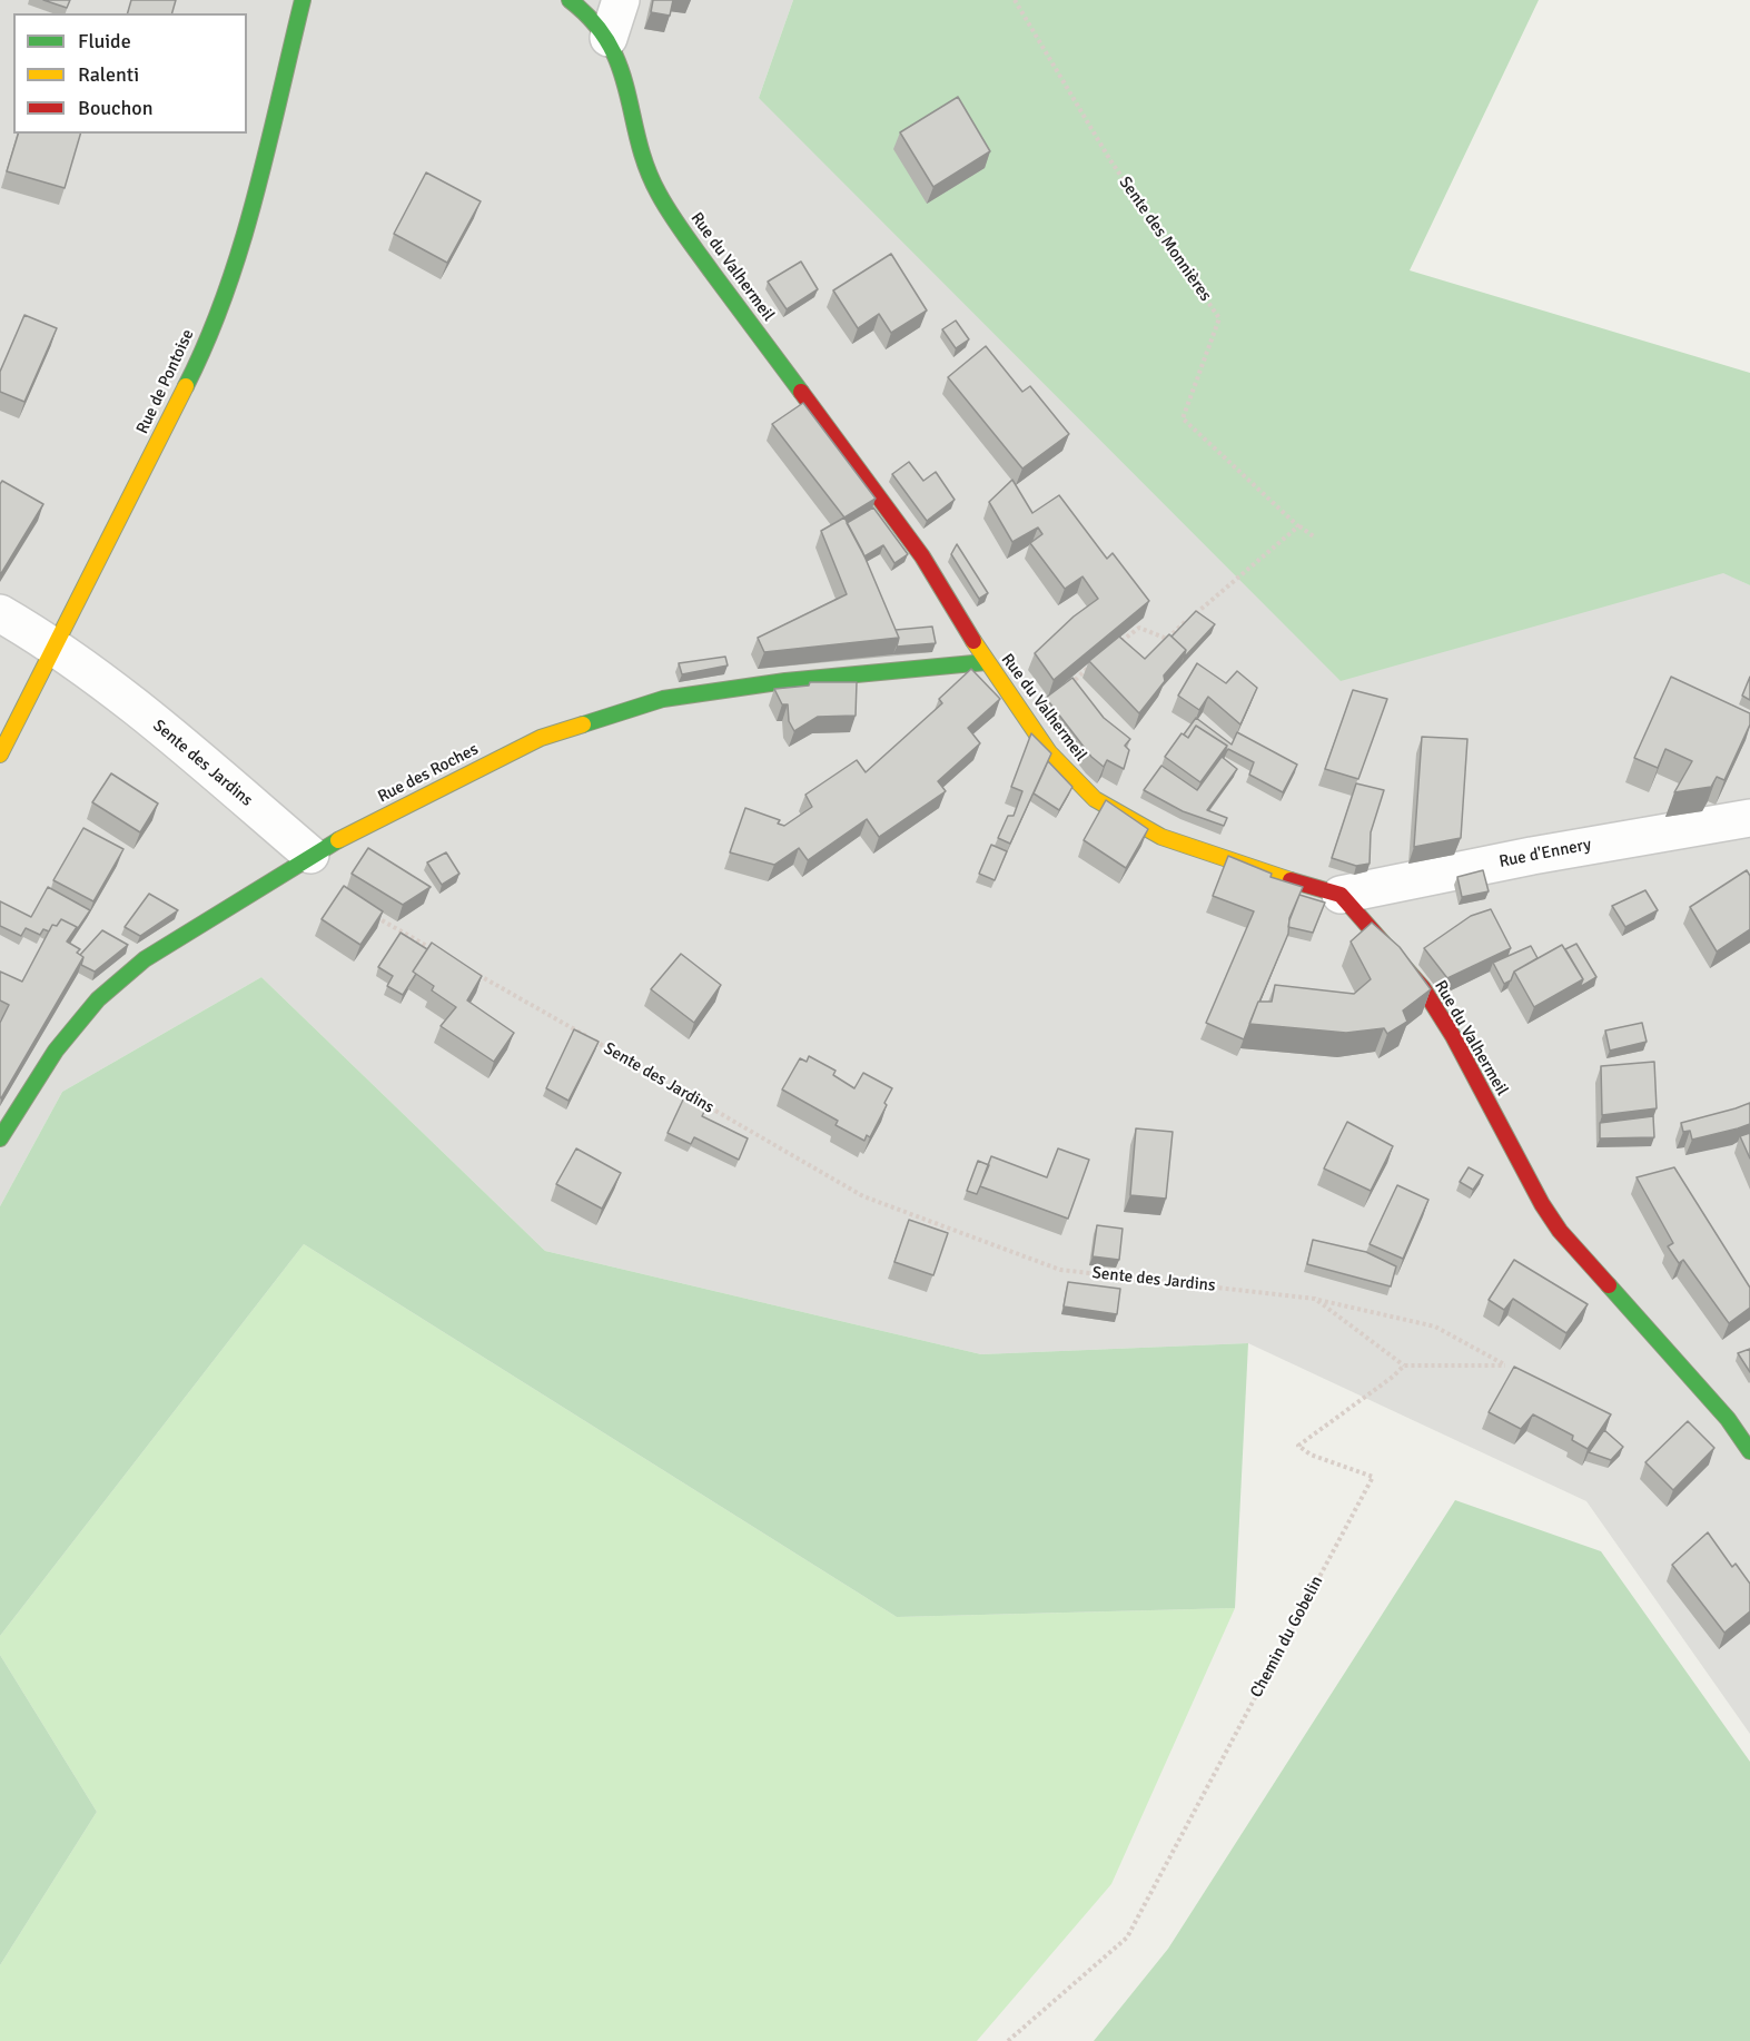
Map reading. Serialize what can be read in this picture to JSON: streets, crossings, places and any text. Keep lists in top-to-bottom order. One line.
{"streets":{"street":["Rue du Valhermeil","Rue de Pontoise","Sente des Jardins","Rue des Roches","Rue d'Ennery"],"path":["Sente des Monnières","Chemin du Gobelin"]},"crossings":[["Rue du Valhermeil","Rue des Roches"],["Rue du Valhermeil","Rue d'Ennery"],["Rue de Pontoise","Sente des Jardins"],["Sente des Jardins","Rue des Roches"],["Sente des Jardins","Chemin du Gobelin"]],"legend":["Fluide","Ralenti","Bouchon"]}
